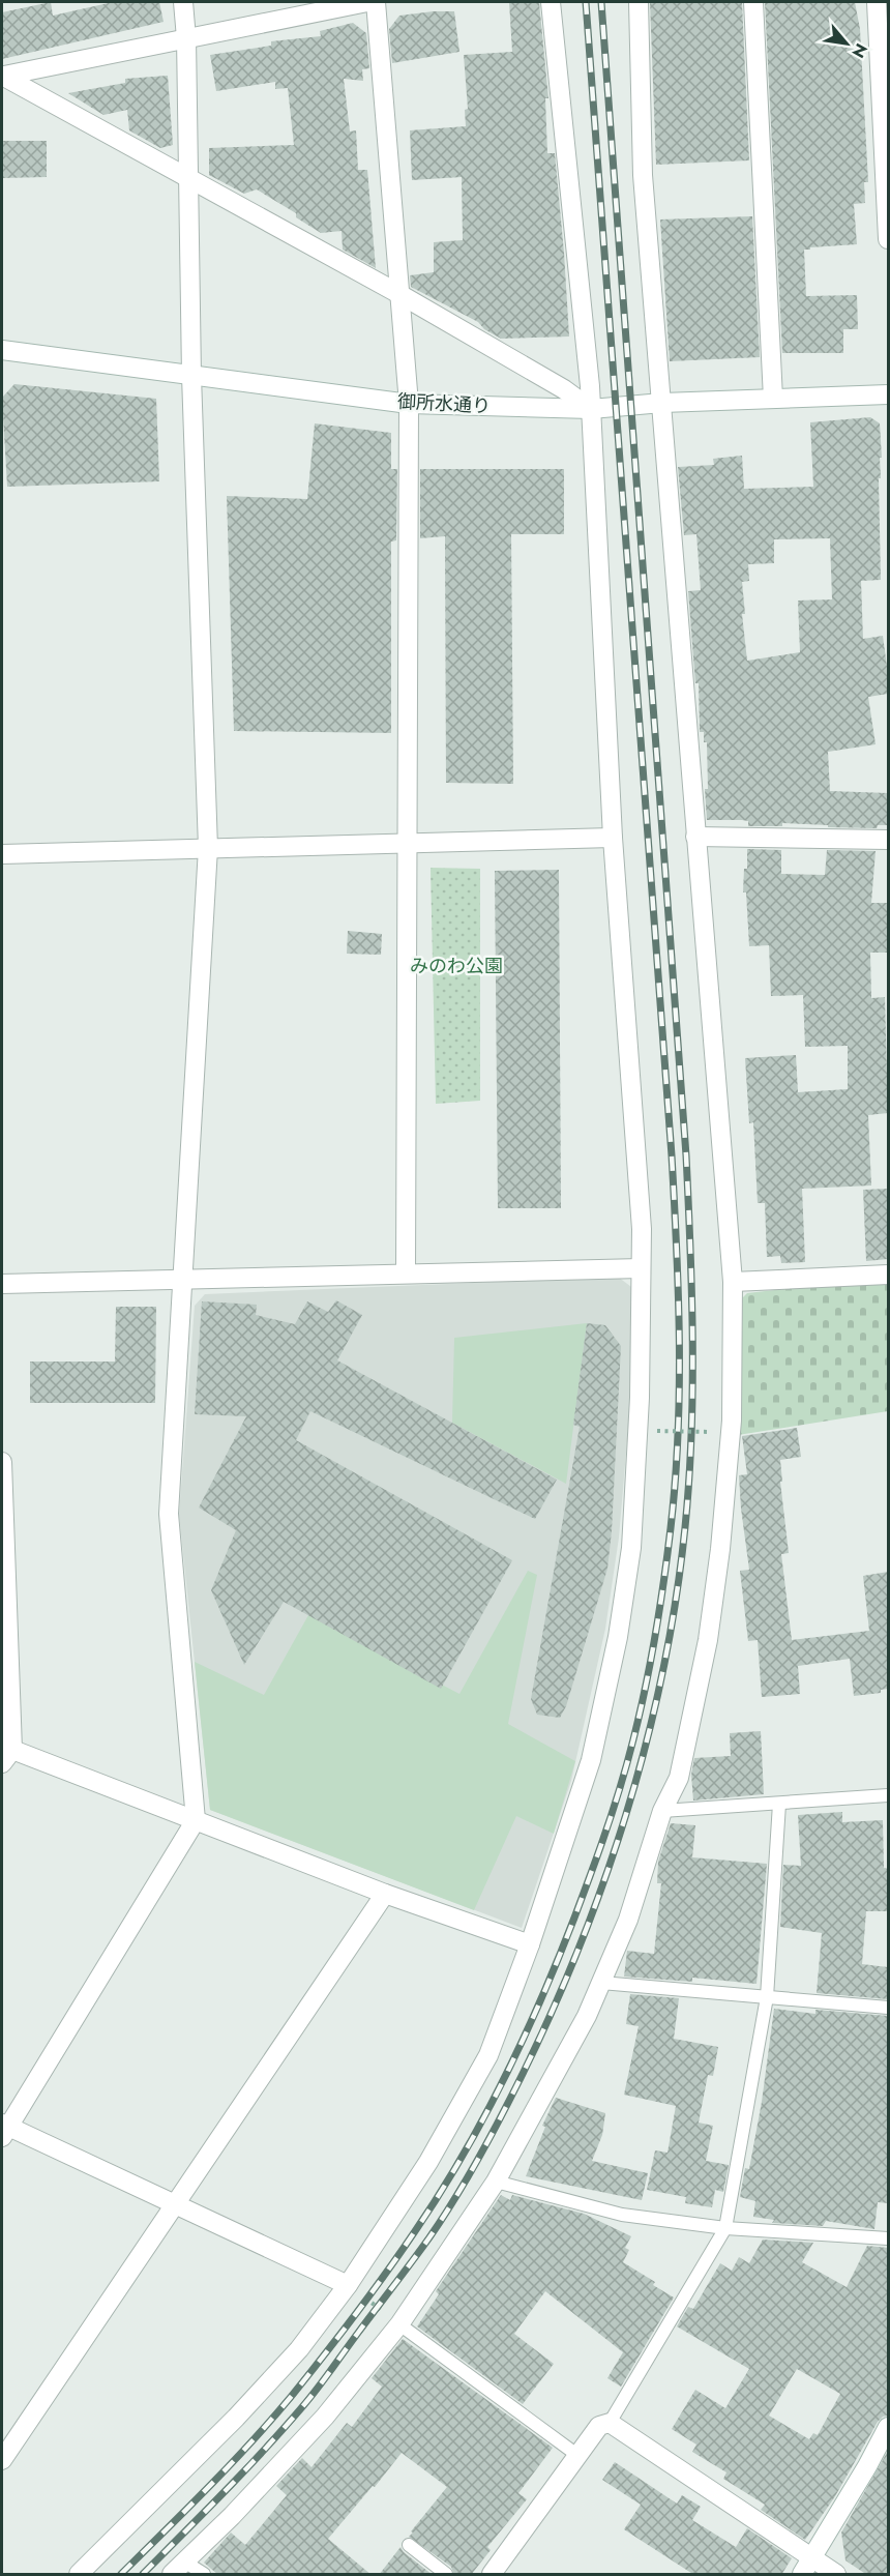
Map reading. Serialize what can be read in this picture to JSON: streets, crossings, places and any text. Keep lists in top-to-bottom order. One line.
{"streets":{"street":["御所水通り"]},"parks":["みのわ公園"],"north":"bottom right"}
